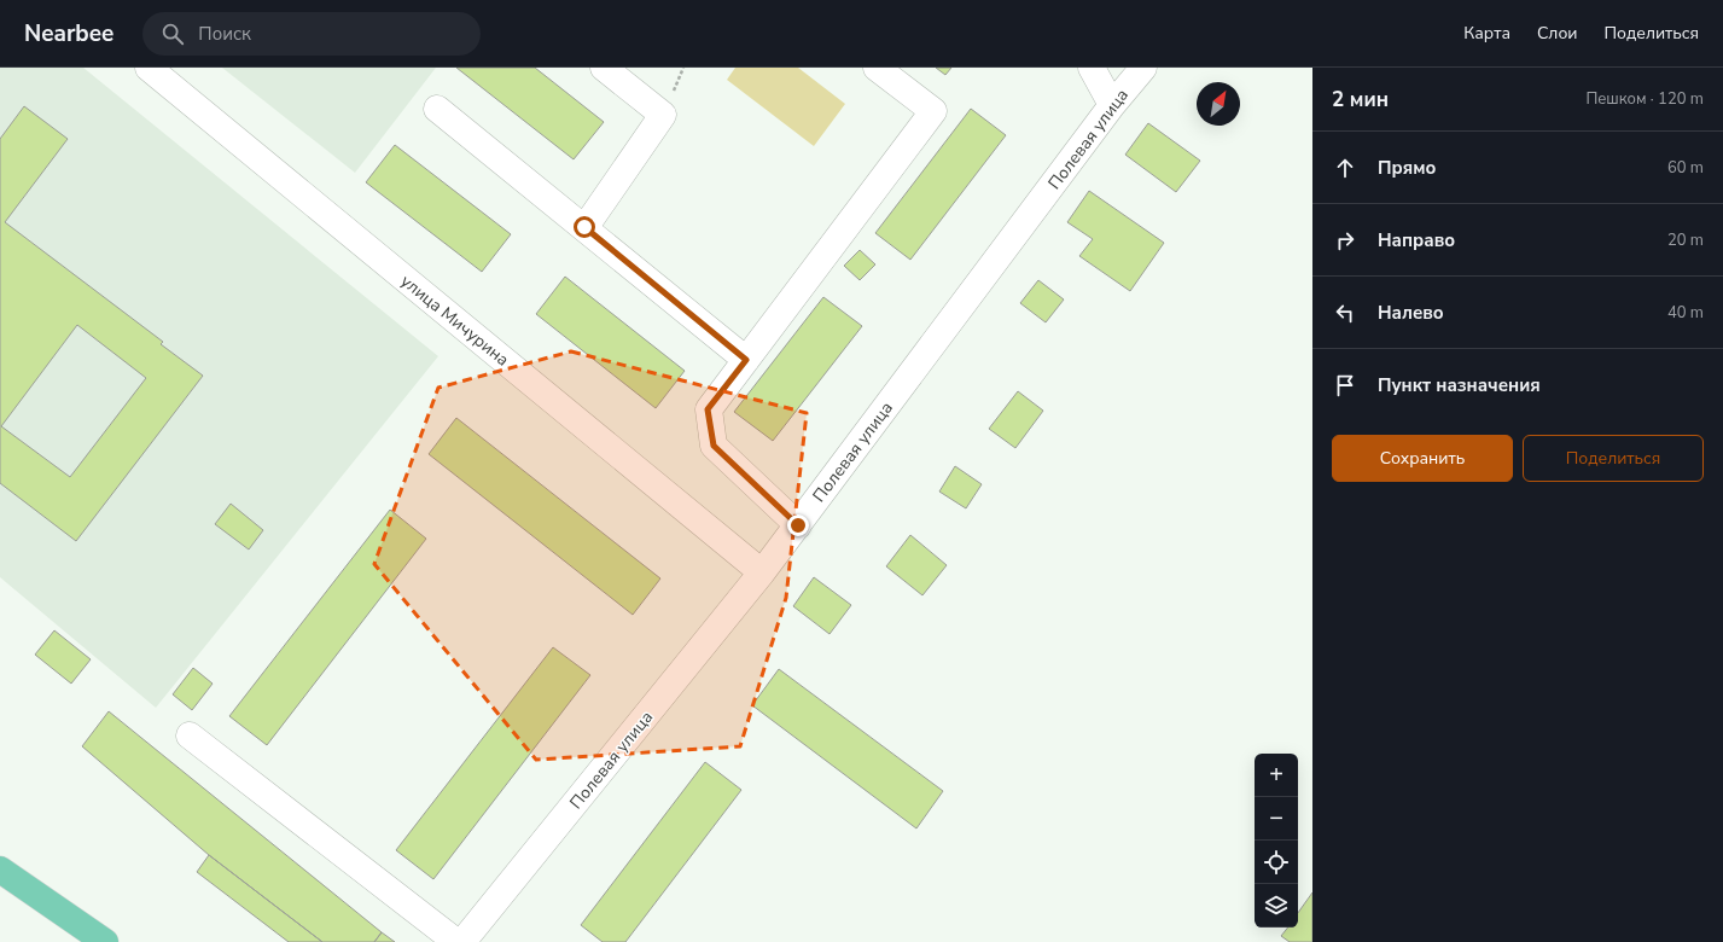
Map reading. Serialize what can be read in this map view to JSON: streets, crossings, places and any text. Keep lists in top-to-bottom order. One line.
{"streets":{"street":["Полевая улица","улица Мичурина"]},"crossings":[["Полевая улица","улица Мичурина"]],"north":"top right","page":{"header":"Nearbee","search":"Поиск","nav":["Карта","Слои","Поделиться"],"heading":["2 мин","Пешком · 120 m"],"list":[["Прямо","60 m"],["Направо","20 m"],["Налево","40 m"],"Пункт назначения"],"buttons":["Сохранить","Поделиться"],"map_buttons":["+","−"]}}
